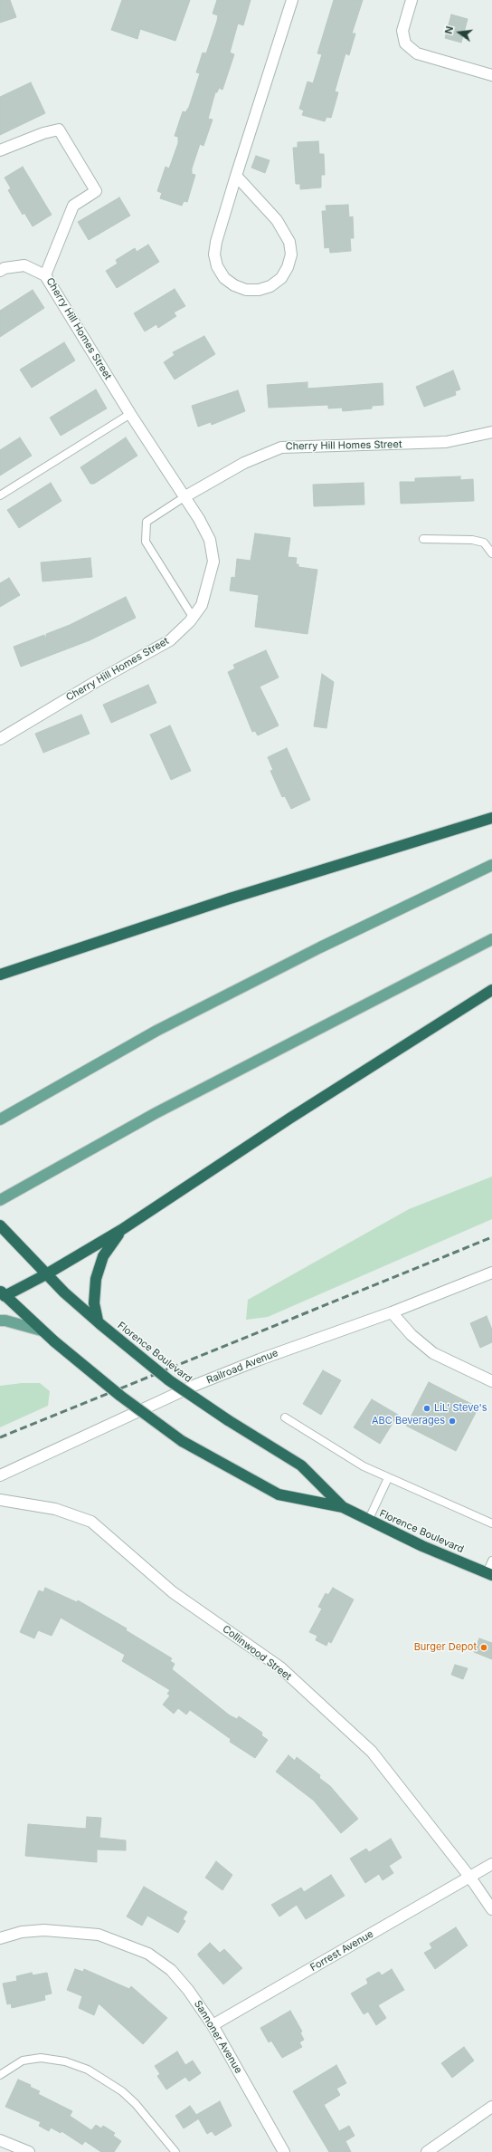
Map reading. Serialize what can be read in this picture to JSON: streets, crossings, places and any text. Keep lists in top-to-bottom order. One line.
{"streets":{"highway":["Florence Boulevard"],"street":["Cherry Hill Homes Street","Railroad Avenue","Collinwood Street","Forrest Avenue","Sannoner Avenue"]},"crossings":[["Collinwood Street","Forrest Avenue"],["Forrest Avenue","Sannoner Avenue"]],"places":["LiL' Steve's","ABC Beverages","Burger Depot"],"north":"left"}
